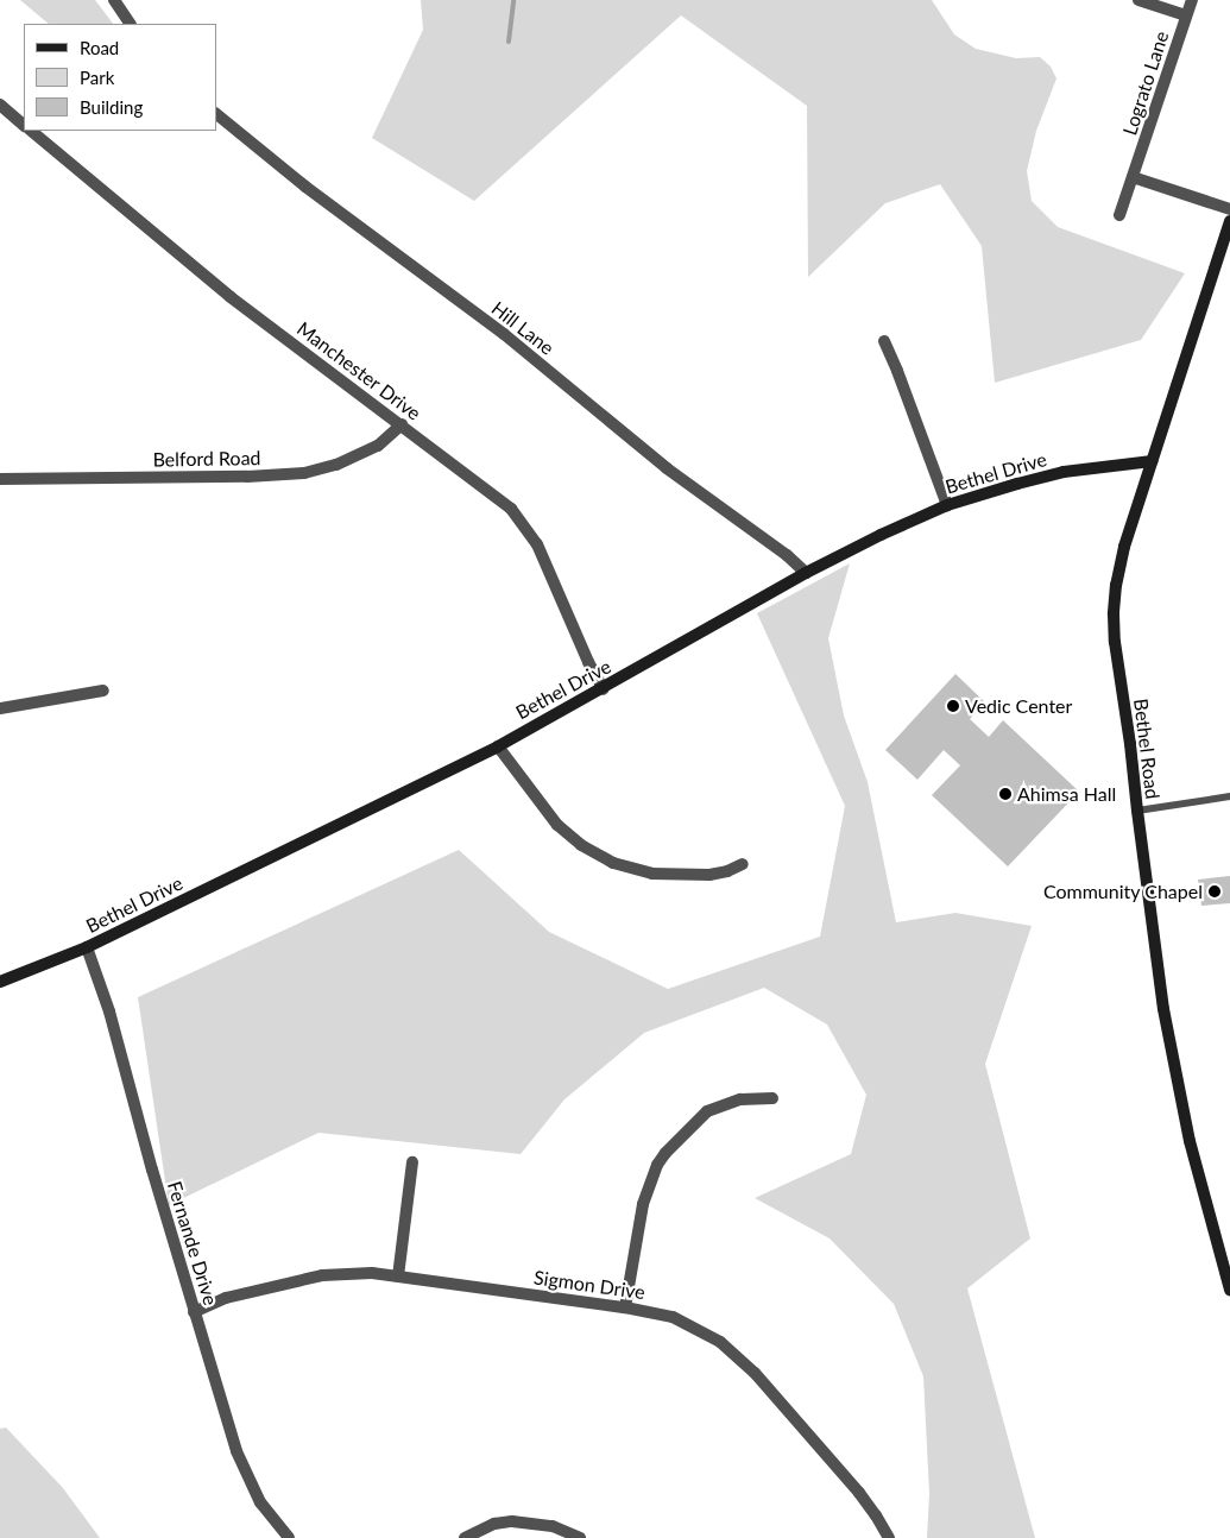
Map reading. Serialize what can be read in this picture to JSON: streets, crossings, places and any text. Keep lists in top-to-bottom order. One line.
{"streets":{"street":["Lograto Lane","Hill Lane","Manchester Drive","Belford Road","Bethel Drive","Bethel Road","Fernande Drive","Sigmon Drive"]},"crossings":[["Hill Lane","Bethel Drive"],["Manchester Drive","Belford Road"],["Manchester Drive","Bethel Drive"],["Bethel Drive","Bethel Road"],["Bethel Drive","Fernande Drive"],["Fernande Drive","Sigmon Drive"]],"places":["Vedic Center","Ahimsa Hall","Community Chapel"],"legend":["Road","Park","Building"]}
